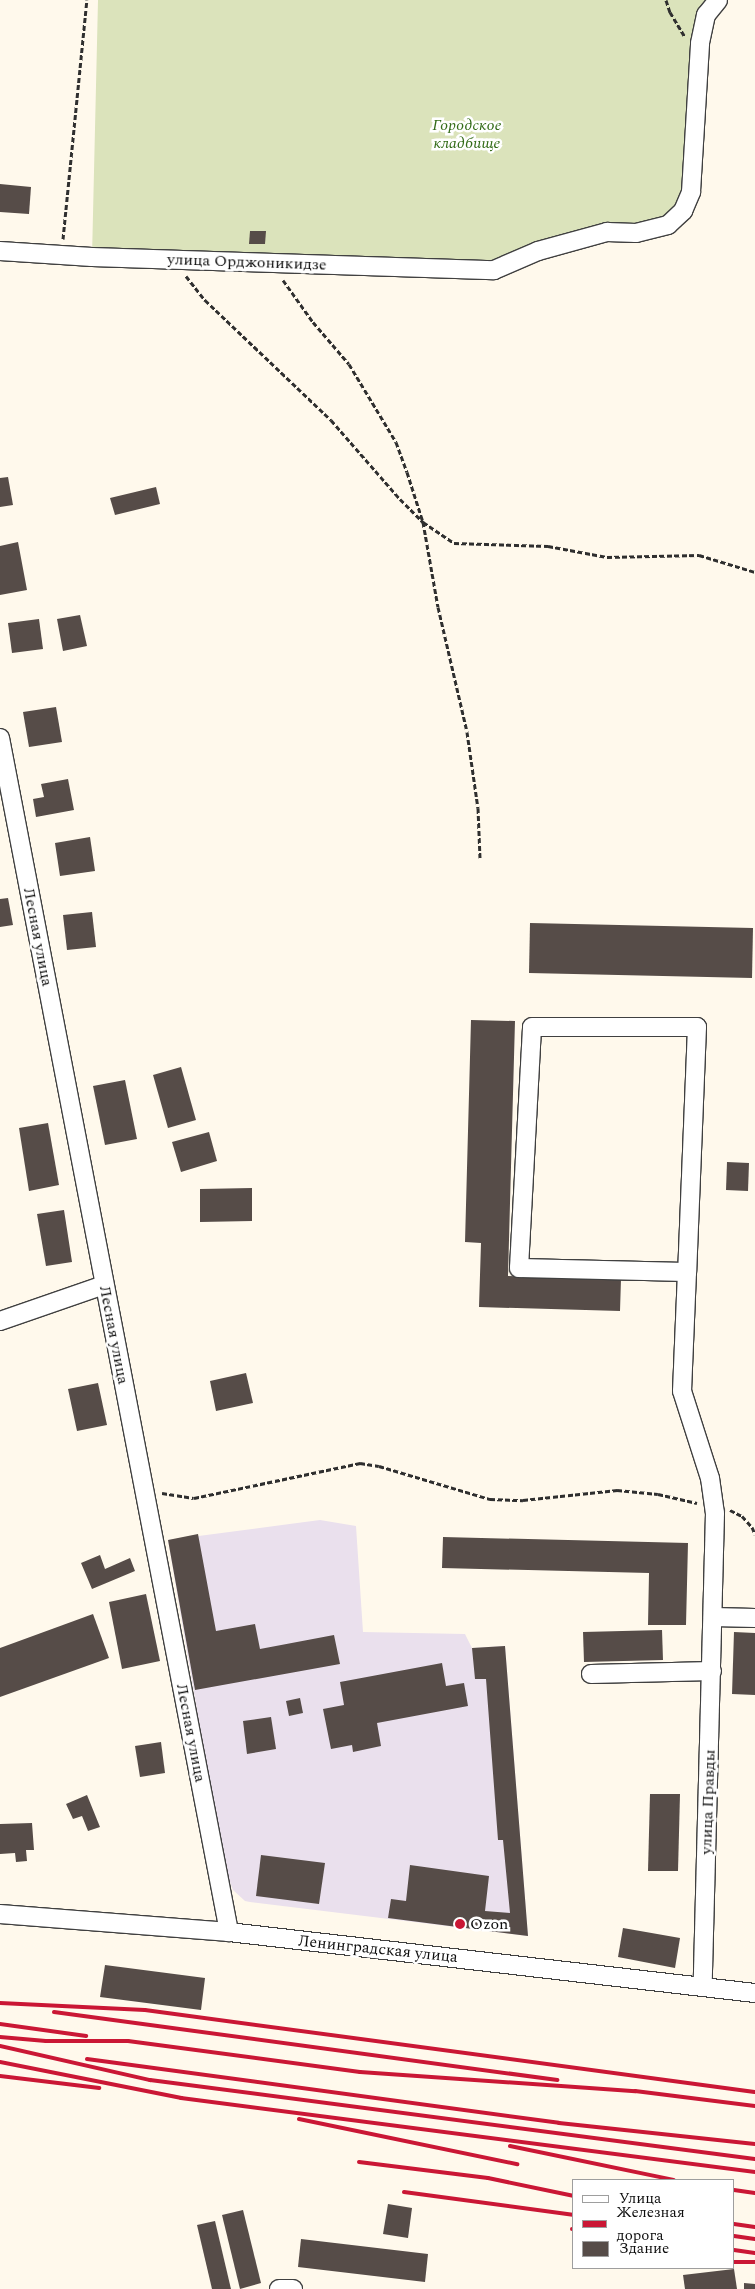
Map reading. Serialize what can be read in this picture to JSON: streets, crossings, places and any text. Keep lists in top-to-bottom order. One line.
{"streets":{"street":["улица Орджоникидзе","Лесная улица","улица Правды","Ленинградская улица"]},"crossings":[["Лесная улица","Ленинградская улица"],["улица Правды","Ленинградская улица"]],"parks":["Городское кладбище"],"places":["Ozon"],"legend":["Улица","Железная дорога","Здание"]}
